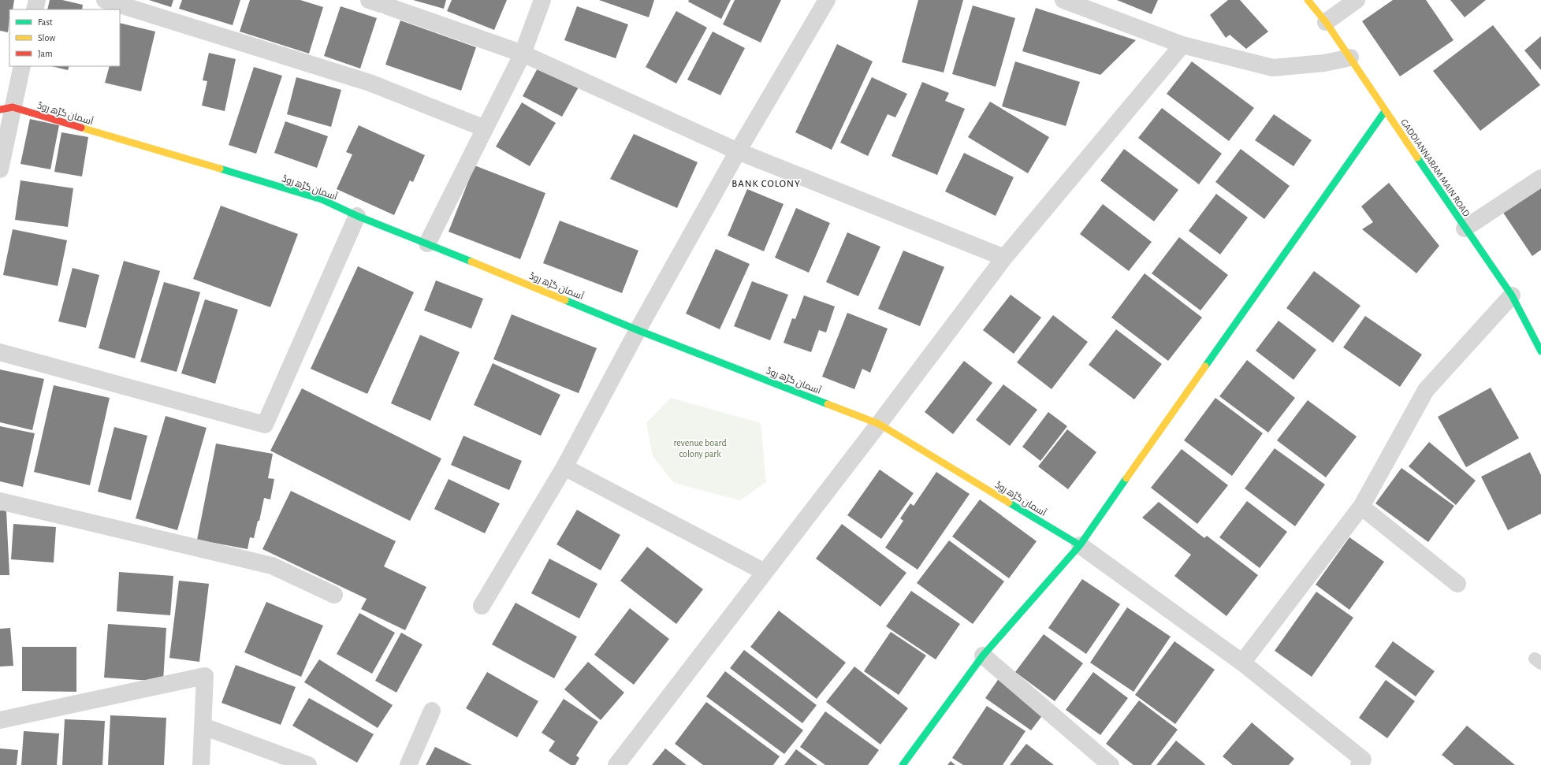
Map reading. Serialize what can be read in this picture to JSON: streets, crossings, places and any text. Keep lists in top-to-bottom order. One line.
{"streets":{"street":["آسمان گڑھ روڈ","GADDIANNARAM MAIN ROAD"]},"districts":["BANK COLONY"],"parks":["revenue board colony park"],"legend":["Fast","Slow","Jam"]}
